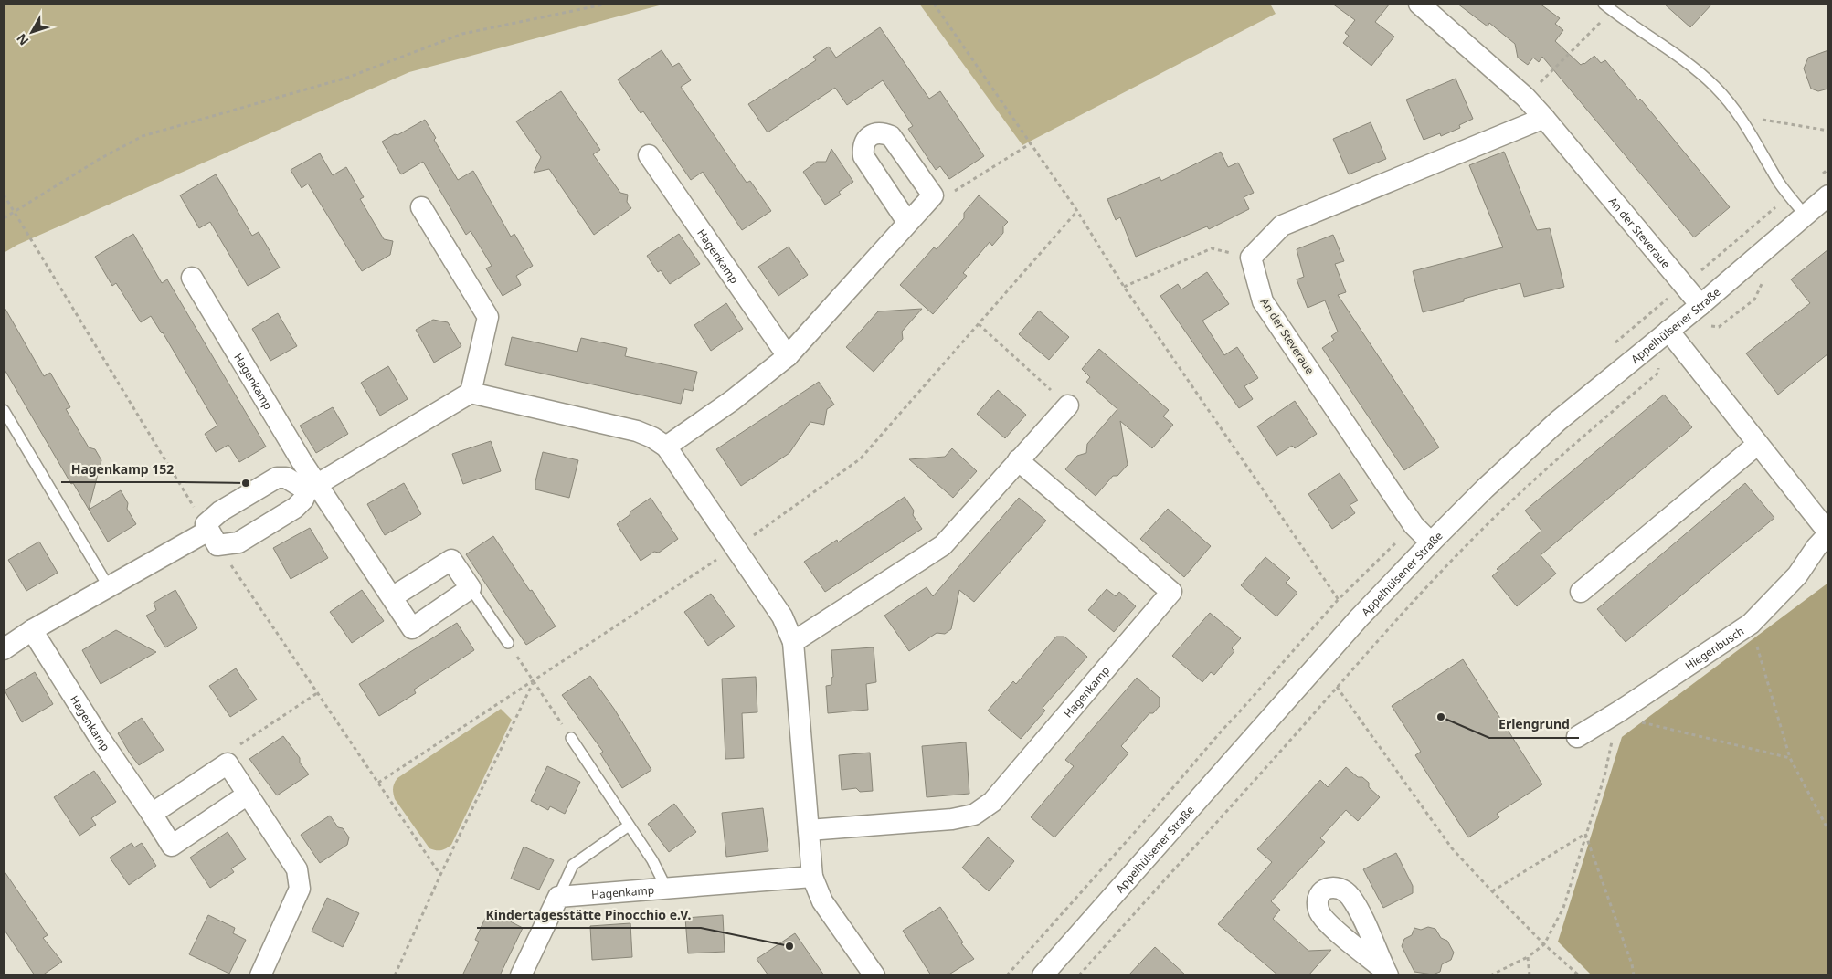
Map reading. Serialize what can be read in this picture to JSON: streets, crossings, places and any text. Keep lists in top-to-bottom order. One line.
{"streets":{"street":["An der Steveraue","Hagenkamp","Appelhülsener Straße","Hiegenbusch"]},"crossings":[["An der Steveraue","Appelhülsener Straße"],["Appelhülsener Straße","Hiegenbusch"]],"places":["Hagenkamp 152","Erlengrund","Kindertagesstätte Pinocchio e.V."],"north":"bottom left"}
